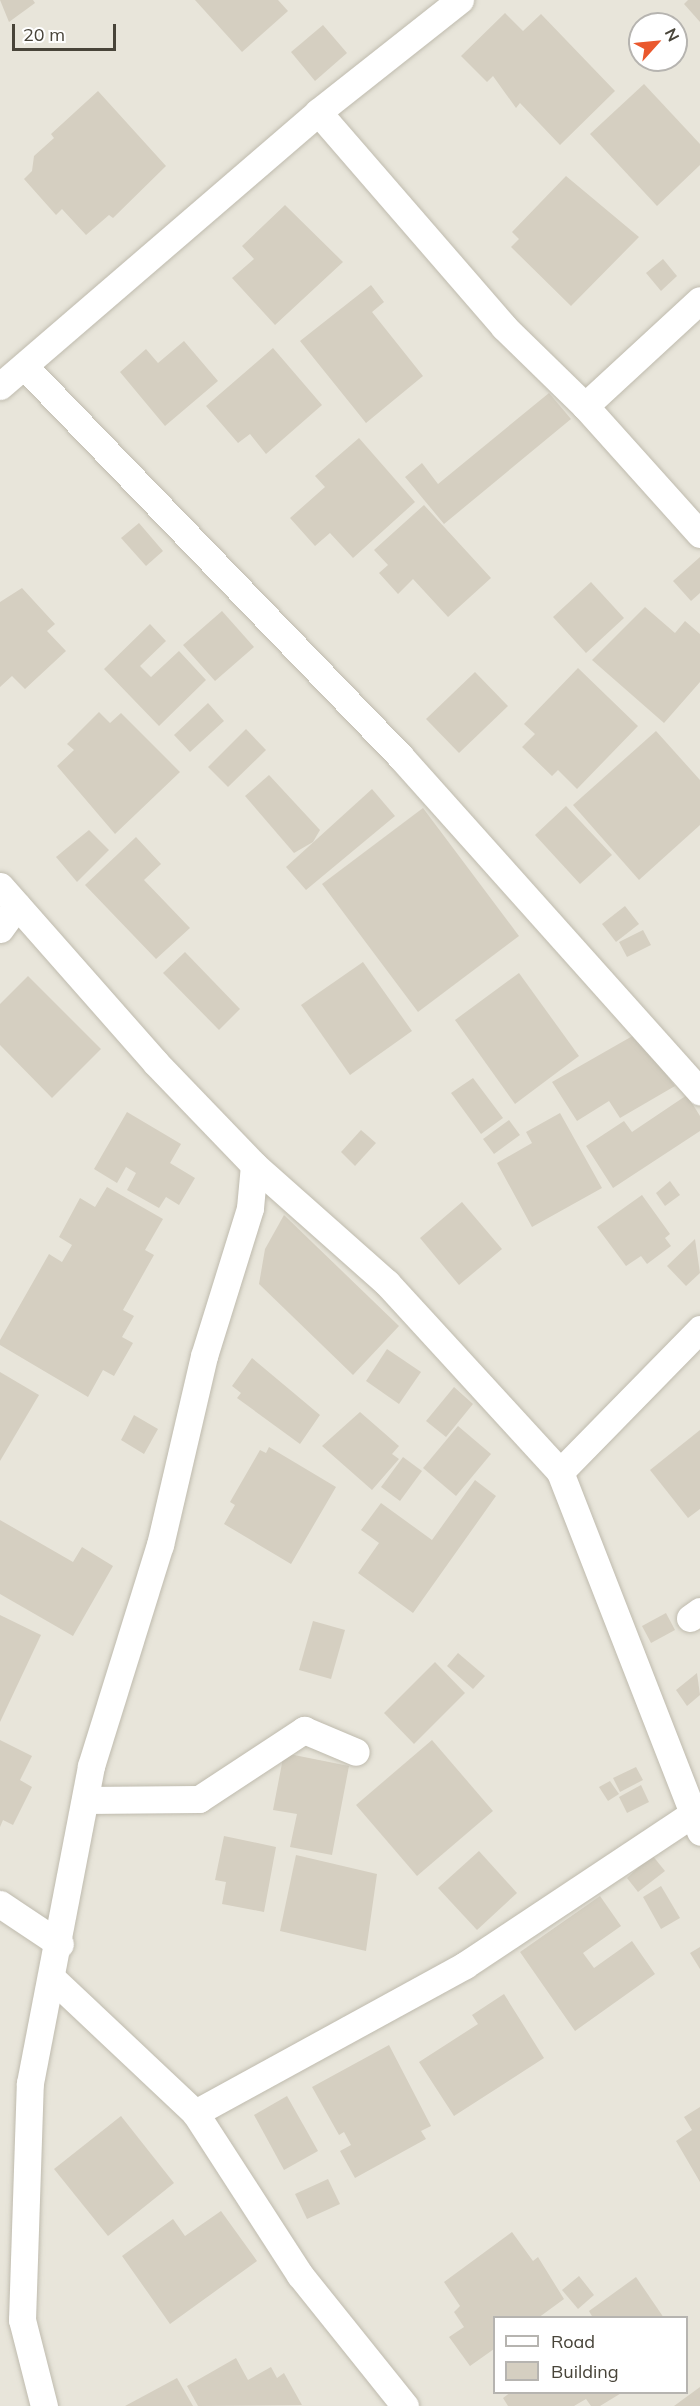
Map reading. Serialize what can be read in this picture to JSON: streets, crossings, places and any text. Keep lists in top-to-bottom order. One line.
{"legend":["Road","Building"],"scale_bar":"20 m","north":"top right"}
